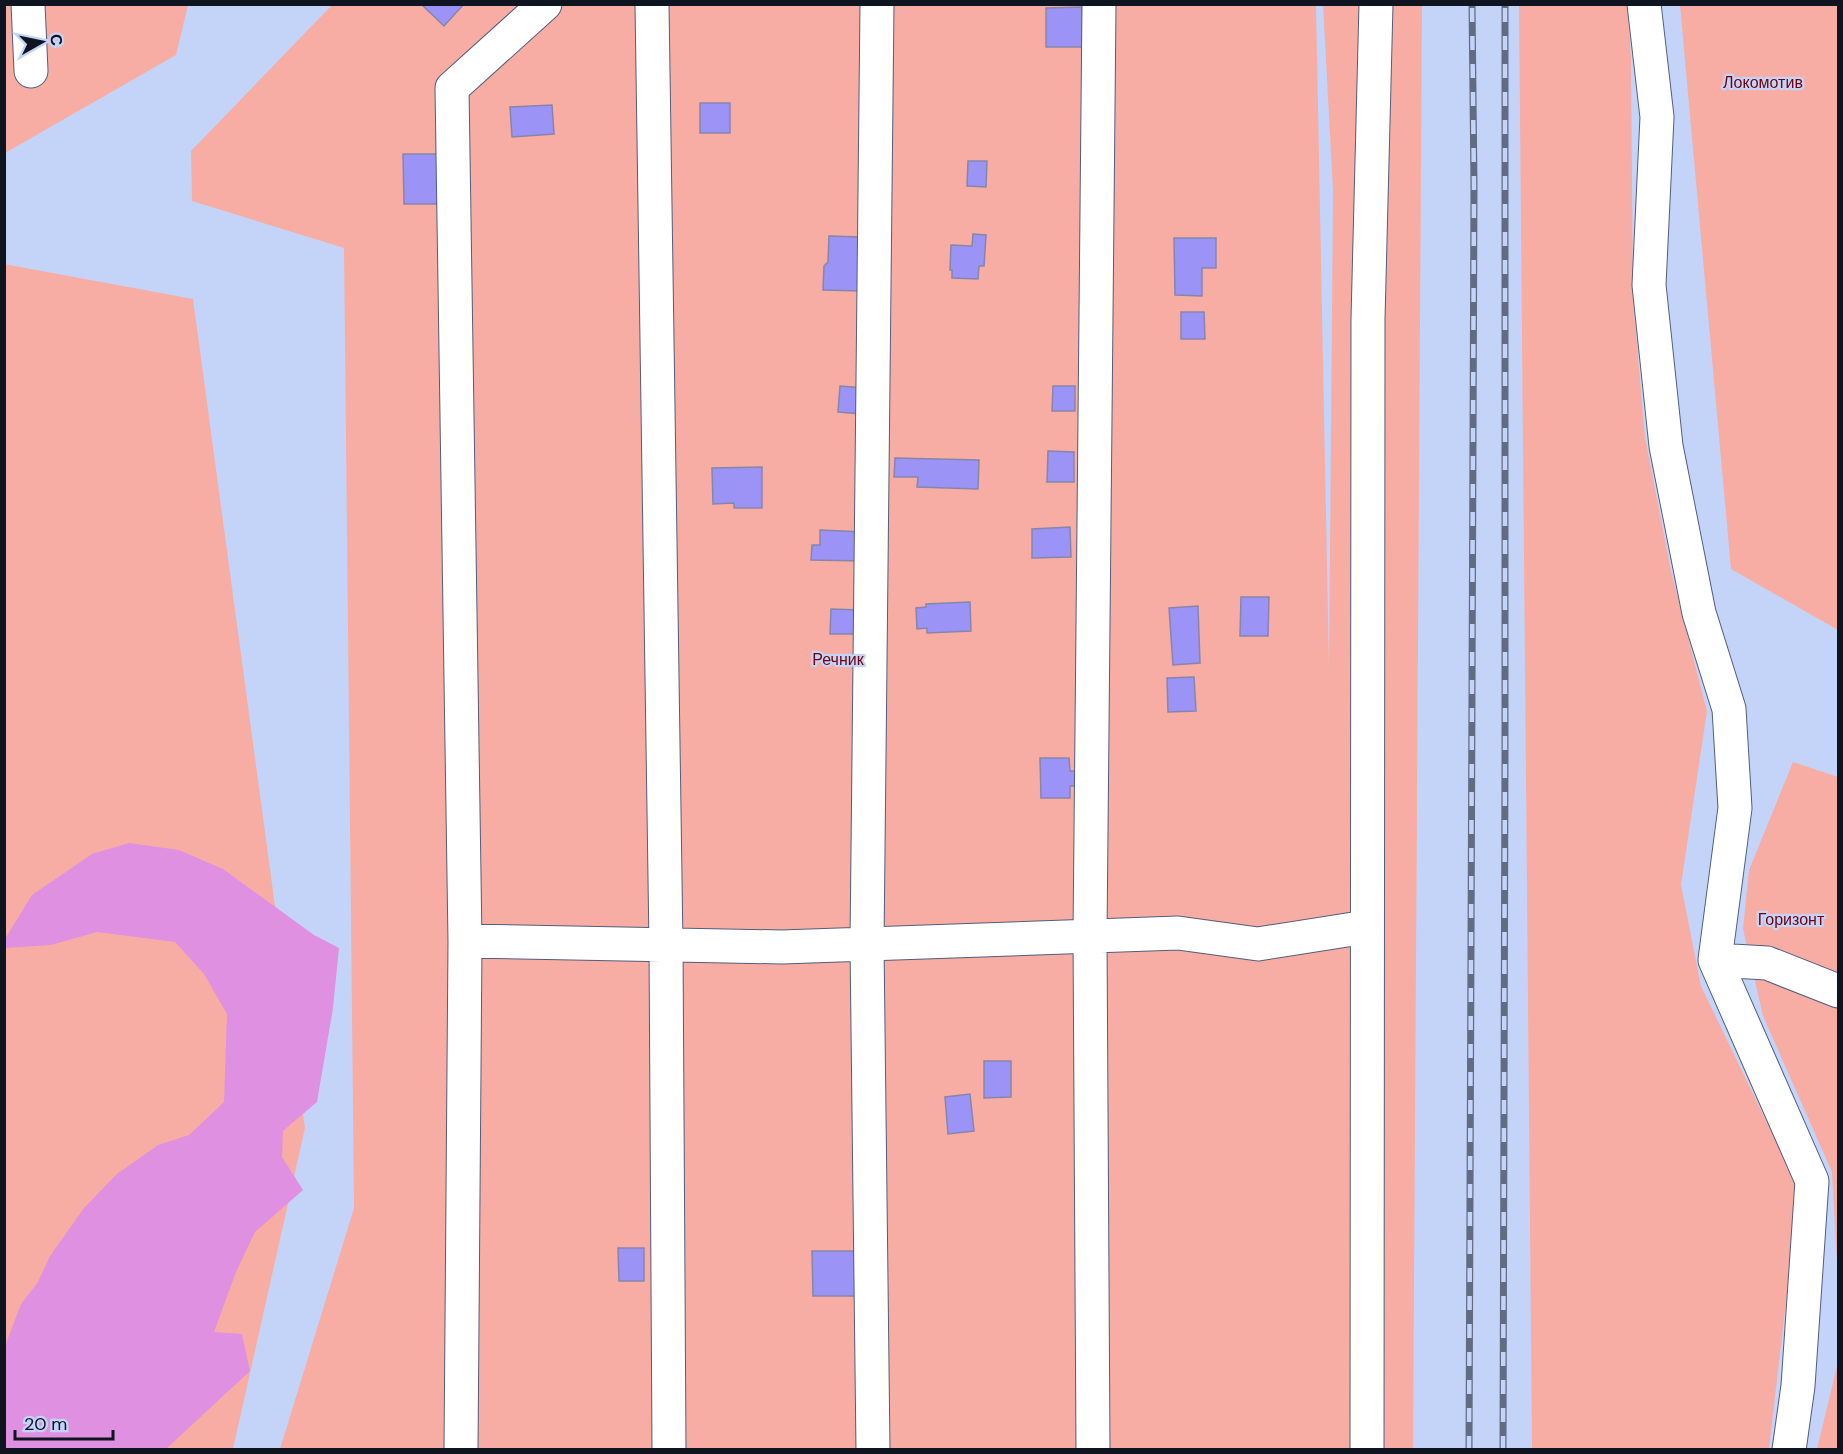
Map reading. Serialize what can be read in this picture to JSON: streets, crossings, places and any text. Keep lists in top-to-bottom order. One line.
{"parks":["Локомотив","Речник","Горизонт"],"scale_bar":"20 m","north":"right"}
